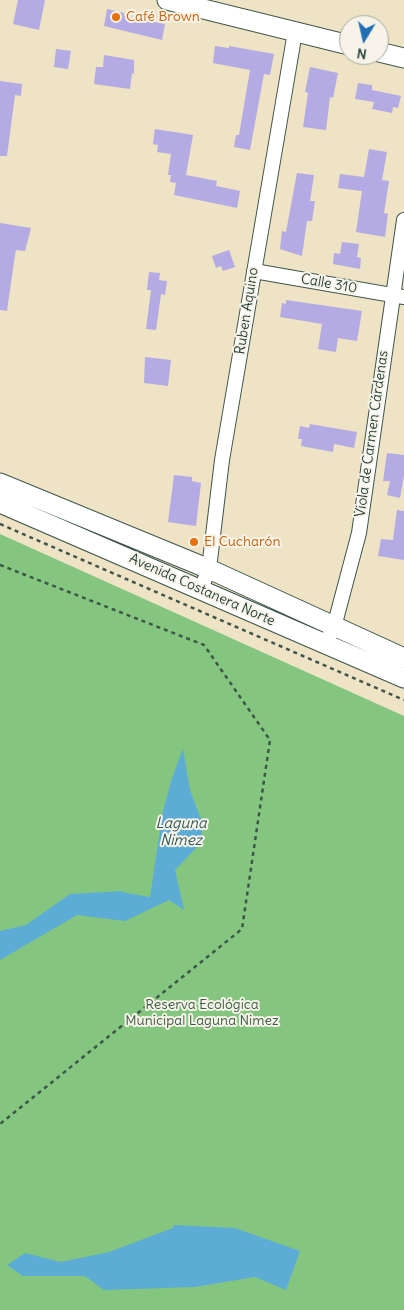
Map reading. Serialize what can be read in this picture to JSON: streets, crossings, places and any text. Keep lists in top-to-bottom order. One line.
{"streets":{"street":["Calle 310","Ruben Aquino","Viola de Carmen Cárdenas","Avenida Costanera Norte"]},"crossings":[["Calle 310","Ruben Aquino"],["Calle 310","Viola de Carmen Cárdenas"],["Ruben Aquino","Avenida Costanera Norte"],["Viola de Carmen Cárdenas","Avenida Costanera Norte"]],"water":["Laguna Nimez"],"parks":["Reserva Ecológica Municipal Laguna Nimez"],"places":["Café Brown","El Cucharón"],"north":"bottom"}
